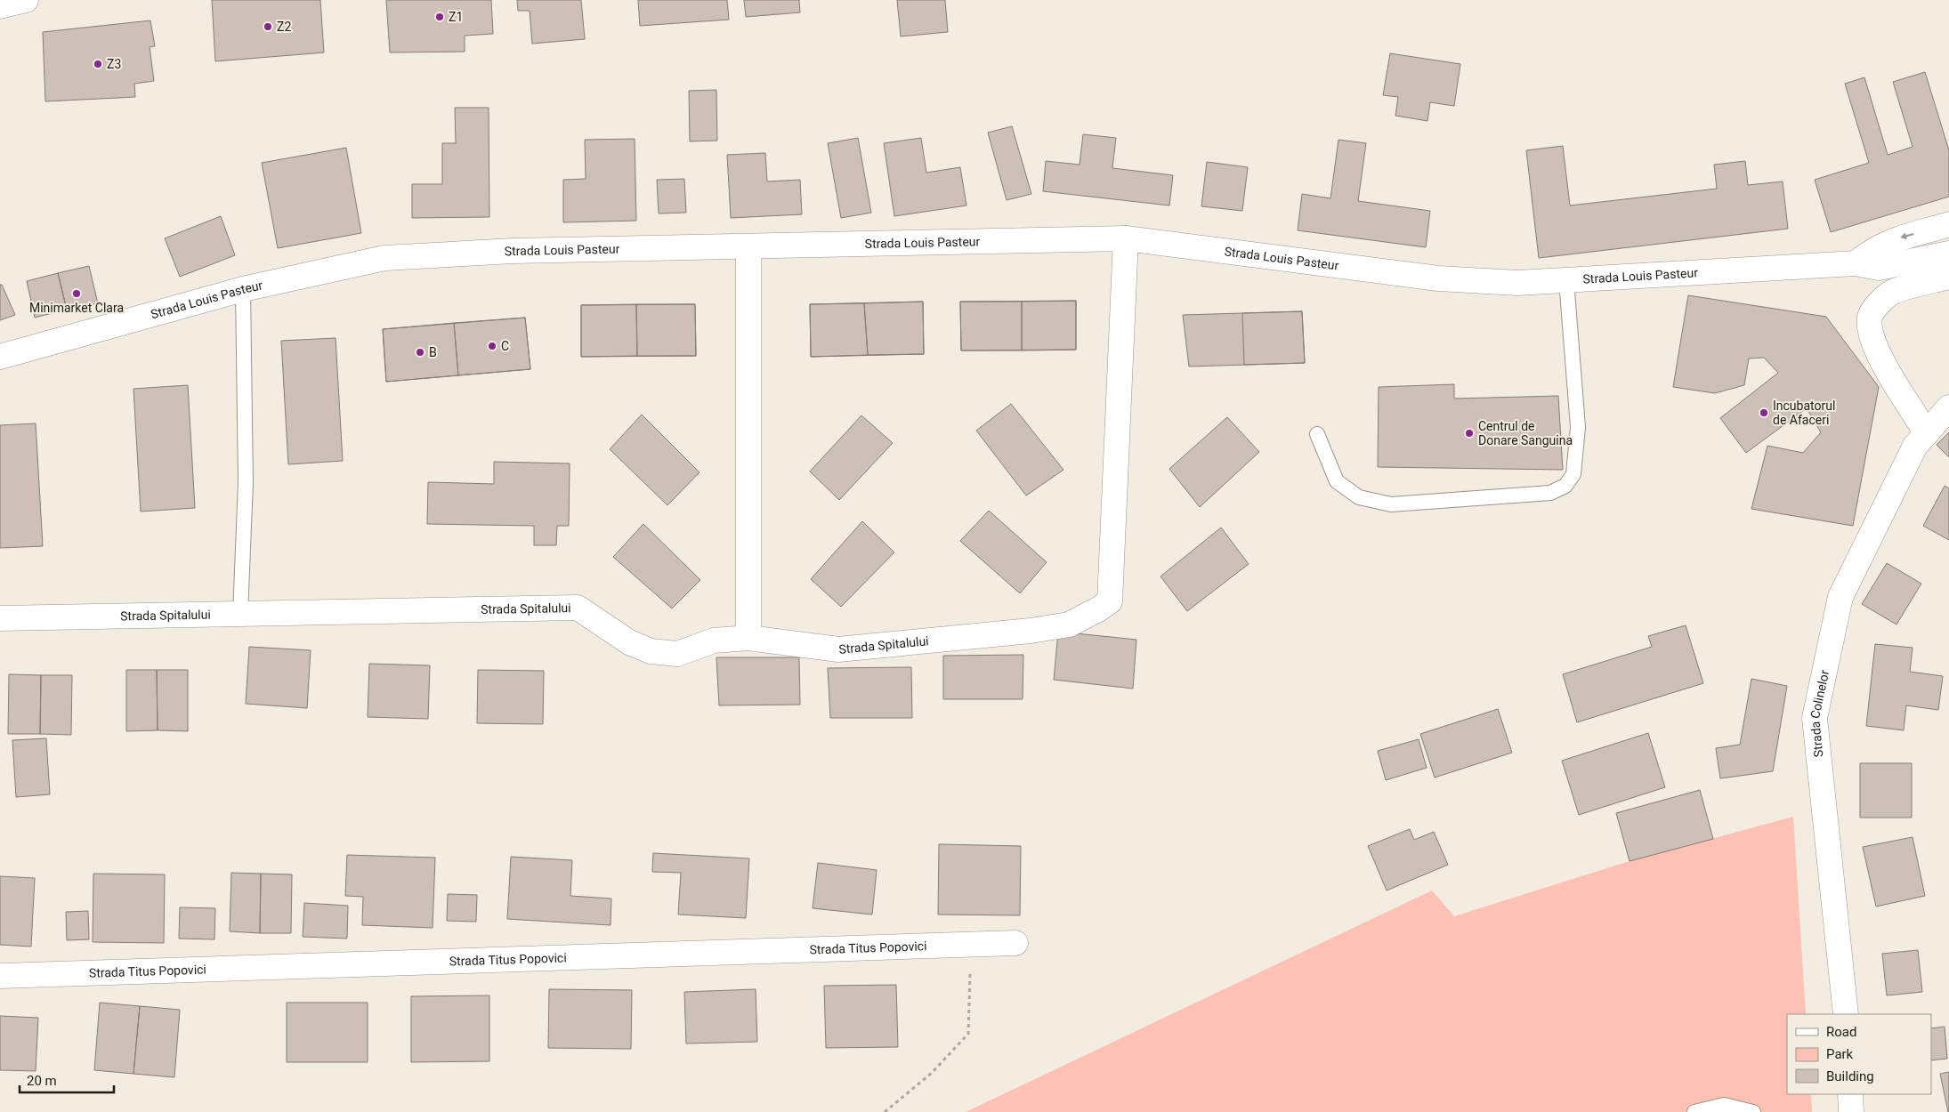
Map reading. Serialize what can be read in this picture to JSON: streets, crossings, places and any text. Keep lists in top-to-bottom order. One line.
{"streets":{"street":["Strada Louis Pasteur","Strada Spitalului","Strada Colinelor","Strada Titus Popovici"]},"crossings":[["Strada Louis Pasteur","Strada Spitalului"]],"places":["Z1","Z2","Z3","Minimarket Clara","C","B","Incubatorul de Afaceri","Centrul de Donare Sanguina"],"legend":["Road","Park","Building"],"scale_bar":"20 m"}
